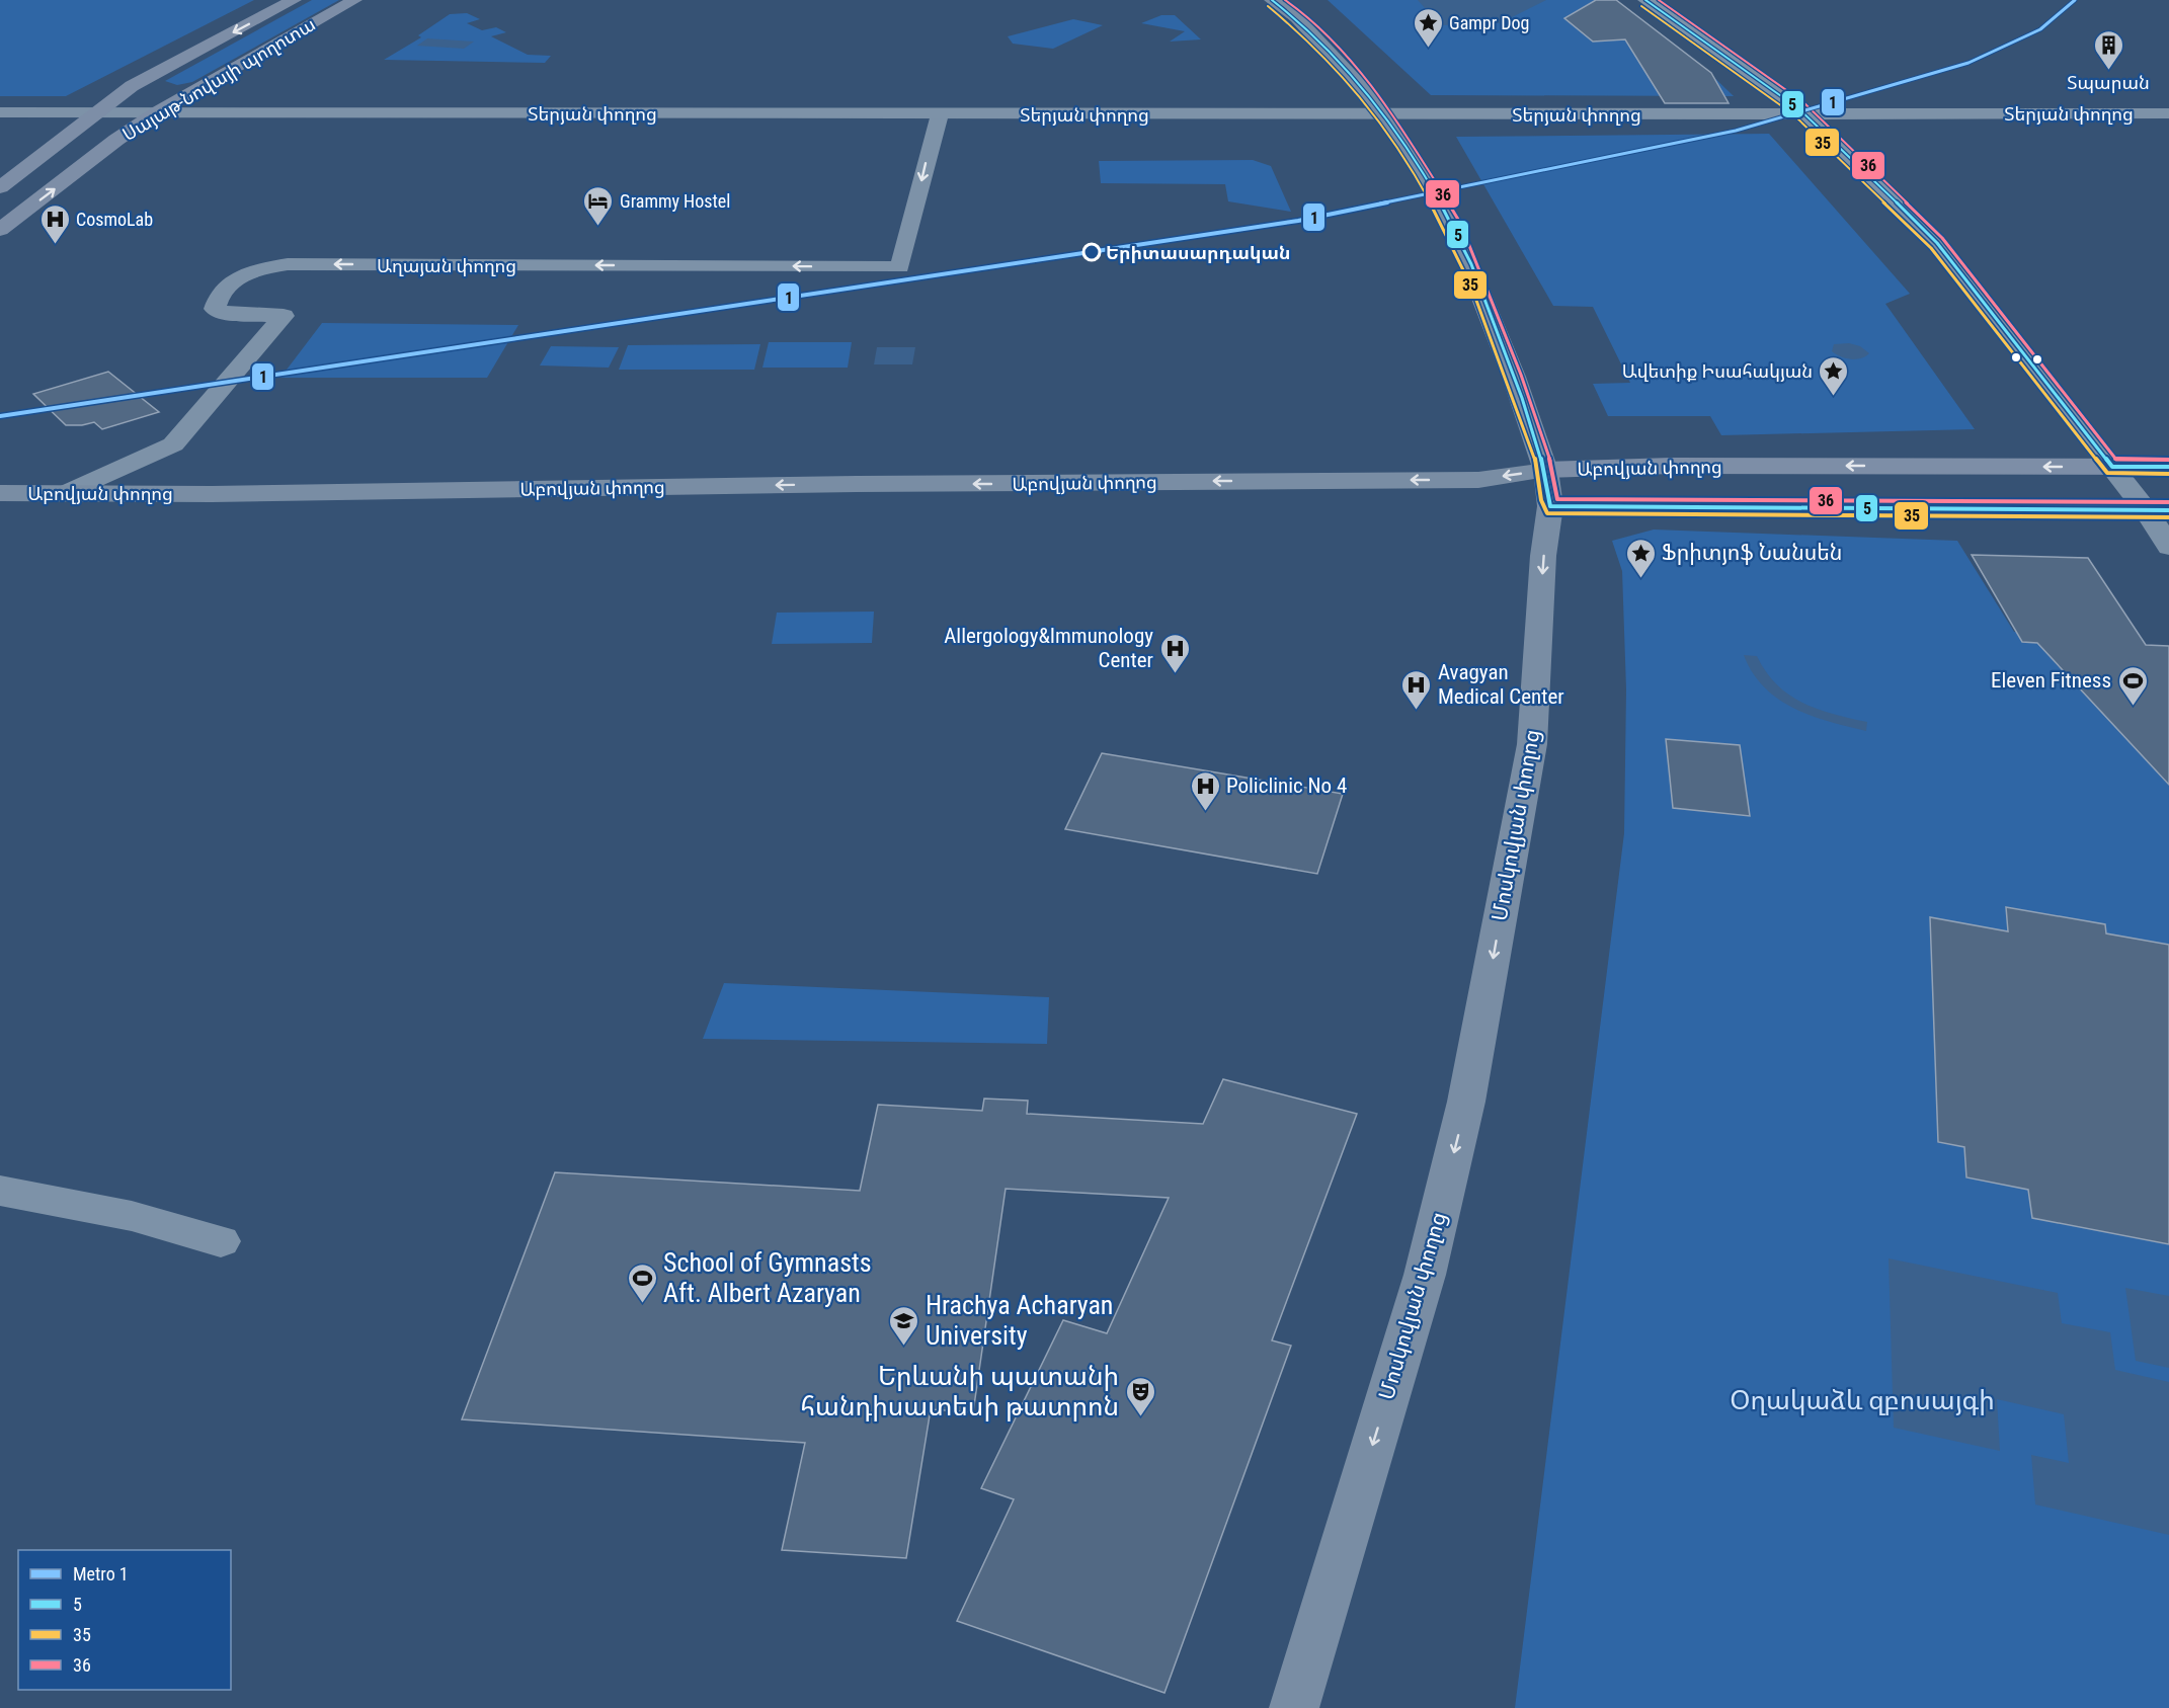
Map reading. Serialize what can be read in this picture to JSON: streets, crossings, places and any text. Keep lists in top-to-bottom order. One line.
{"streets":{"main road":["Սայաթ-Նովայի պողոտա","Աբովյան փողոց","Մոսկովյան փողոց"],"street":["Տերյան փողոց","Աղայան փողոց"]},"crossings":[["Սայաթ-Նովայի պողոտա","Տերյան փողոց"],["Տերյան փողոց","Աղայան փողոց"],["Տերյան փողոց","Մոսկովյան փողոց"],["Աղայան փողոց","Աբովյան փողոց"],["Աբովյան փողոց","Մոսկովյան փողոց"]],"one_way":["Աբովյան փողոց","Մոսկովյան փողոց"],"parks":["Օղակաձև զբոսայգի"],"places":{"place":["Gampr Dog","Ավետիք Իսահակյան","Ֆրիտյոֆ Նանսեն"],"building":["Տպարան"],"hotel":["Grammy Hostel"],"hospital":["CosmoLab","Allergology&Immunology Center","Avagyan Medical Center","Policlinic No 4"],"other":["Երիտասարդական"],"sports":["Eleven Fitness","School of Gymnasts Aft. Albert Azaryan"],"school or university":["Hrachya Acharyan University"],"theatre":["Երևանի պատանի հանդիսատեսի թատրոն"]},"lines":["metro line 1","transit line 5","transit line 36","transit line 35"],"legend":["Metro 1","5","35","36"]}
